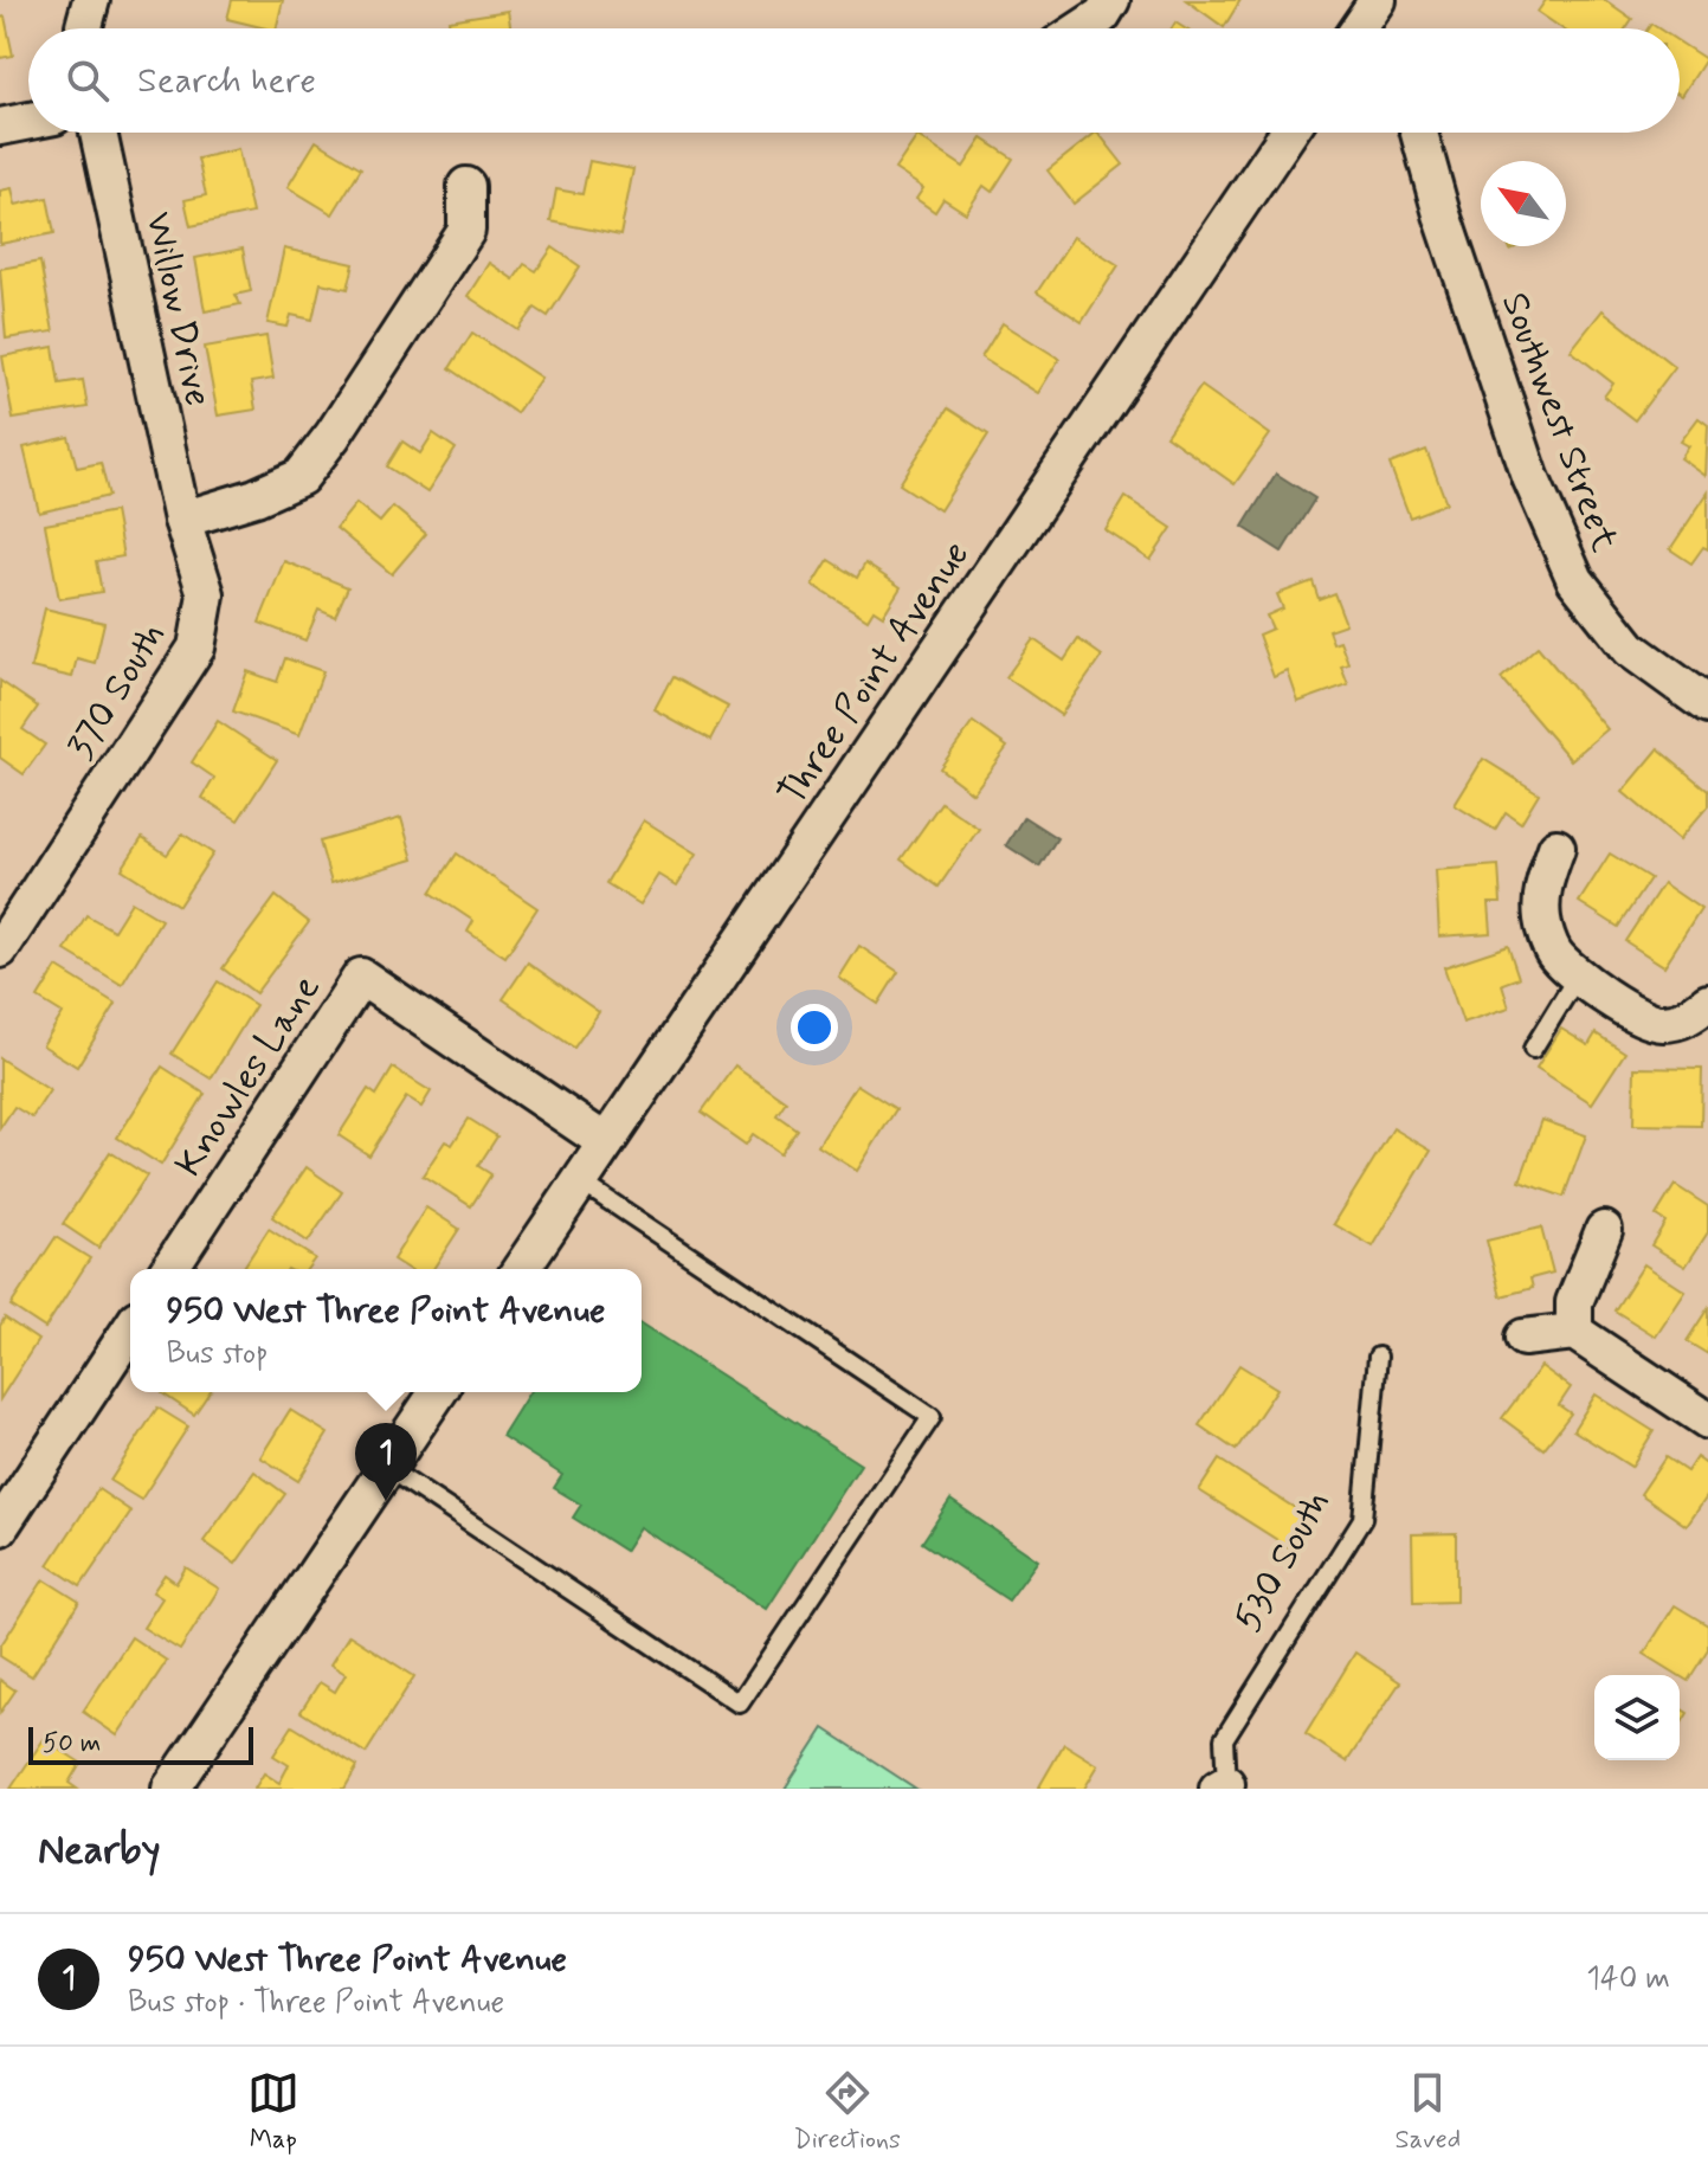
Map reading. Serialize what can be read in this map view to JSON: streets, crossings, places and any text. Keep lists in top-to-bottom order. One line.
{"streets":{"street":["Willow Drive","Southwest Street","Three Point Avenue","370 South","Knowles Lane"],"lane":["530 South"]},"crossings":[["Willow Drive","370 South"],["Three Point Avenue","Knowles Lane"]],"scale_bar":"50 m","north":"top left","page":{"search":"Search here","popup":["950 West Three Point Avenue","Bus stop"],"pins":"1","scale":"50 m","heading":"Nearby","list":[{"mark":"1","name":"950 West Three Point Avenue","note":"Bus stop · Three Point Avenue","value":"140 m"}],"nav":["Map","Directions","Saved"]}}
